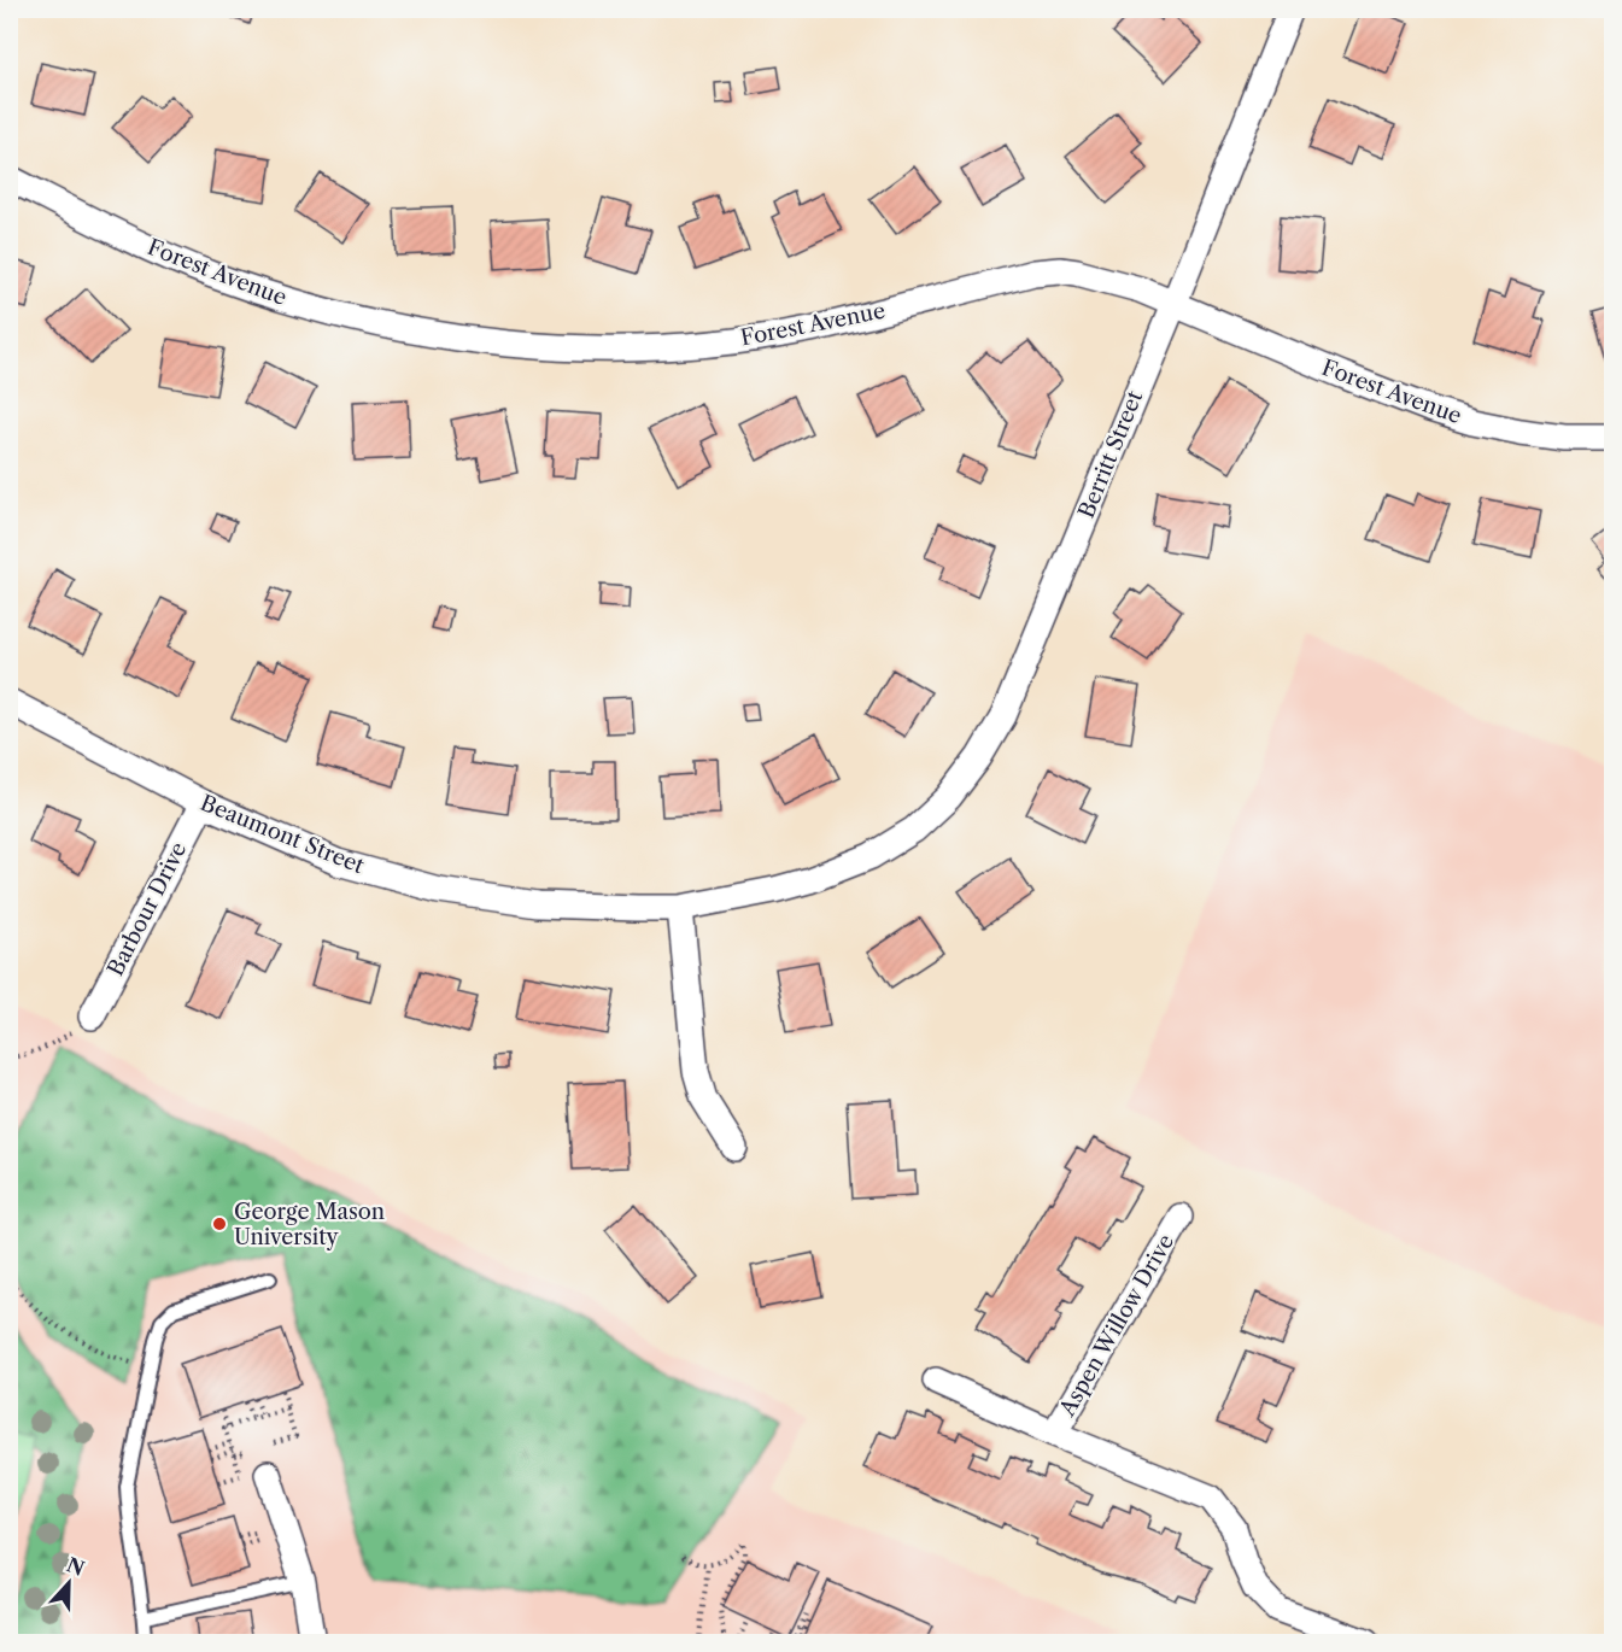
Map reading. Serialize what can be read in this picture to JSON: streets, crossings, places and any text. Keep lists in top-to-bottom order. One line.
{"streets":{"street":["Forest Avenue","Berritt Street","Beaumont Street","Barbour Drive","Aspen Willow Drive"]},"crossings":[["Forest Avenue","Berritt Street"],["Berritt Street","Beaumont Street"],["Beaumont Street","Barbour Drive"]],"places":["George Mason University"],"north":"top"}
